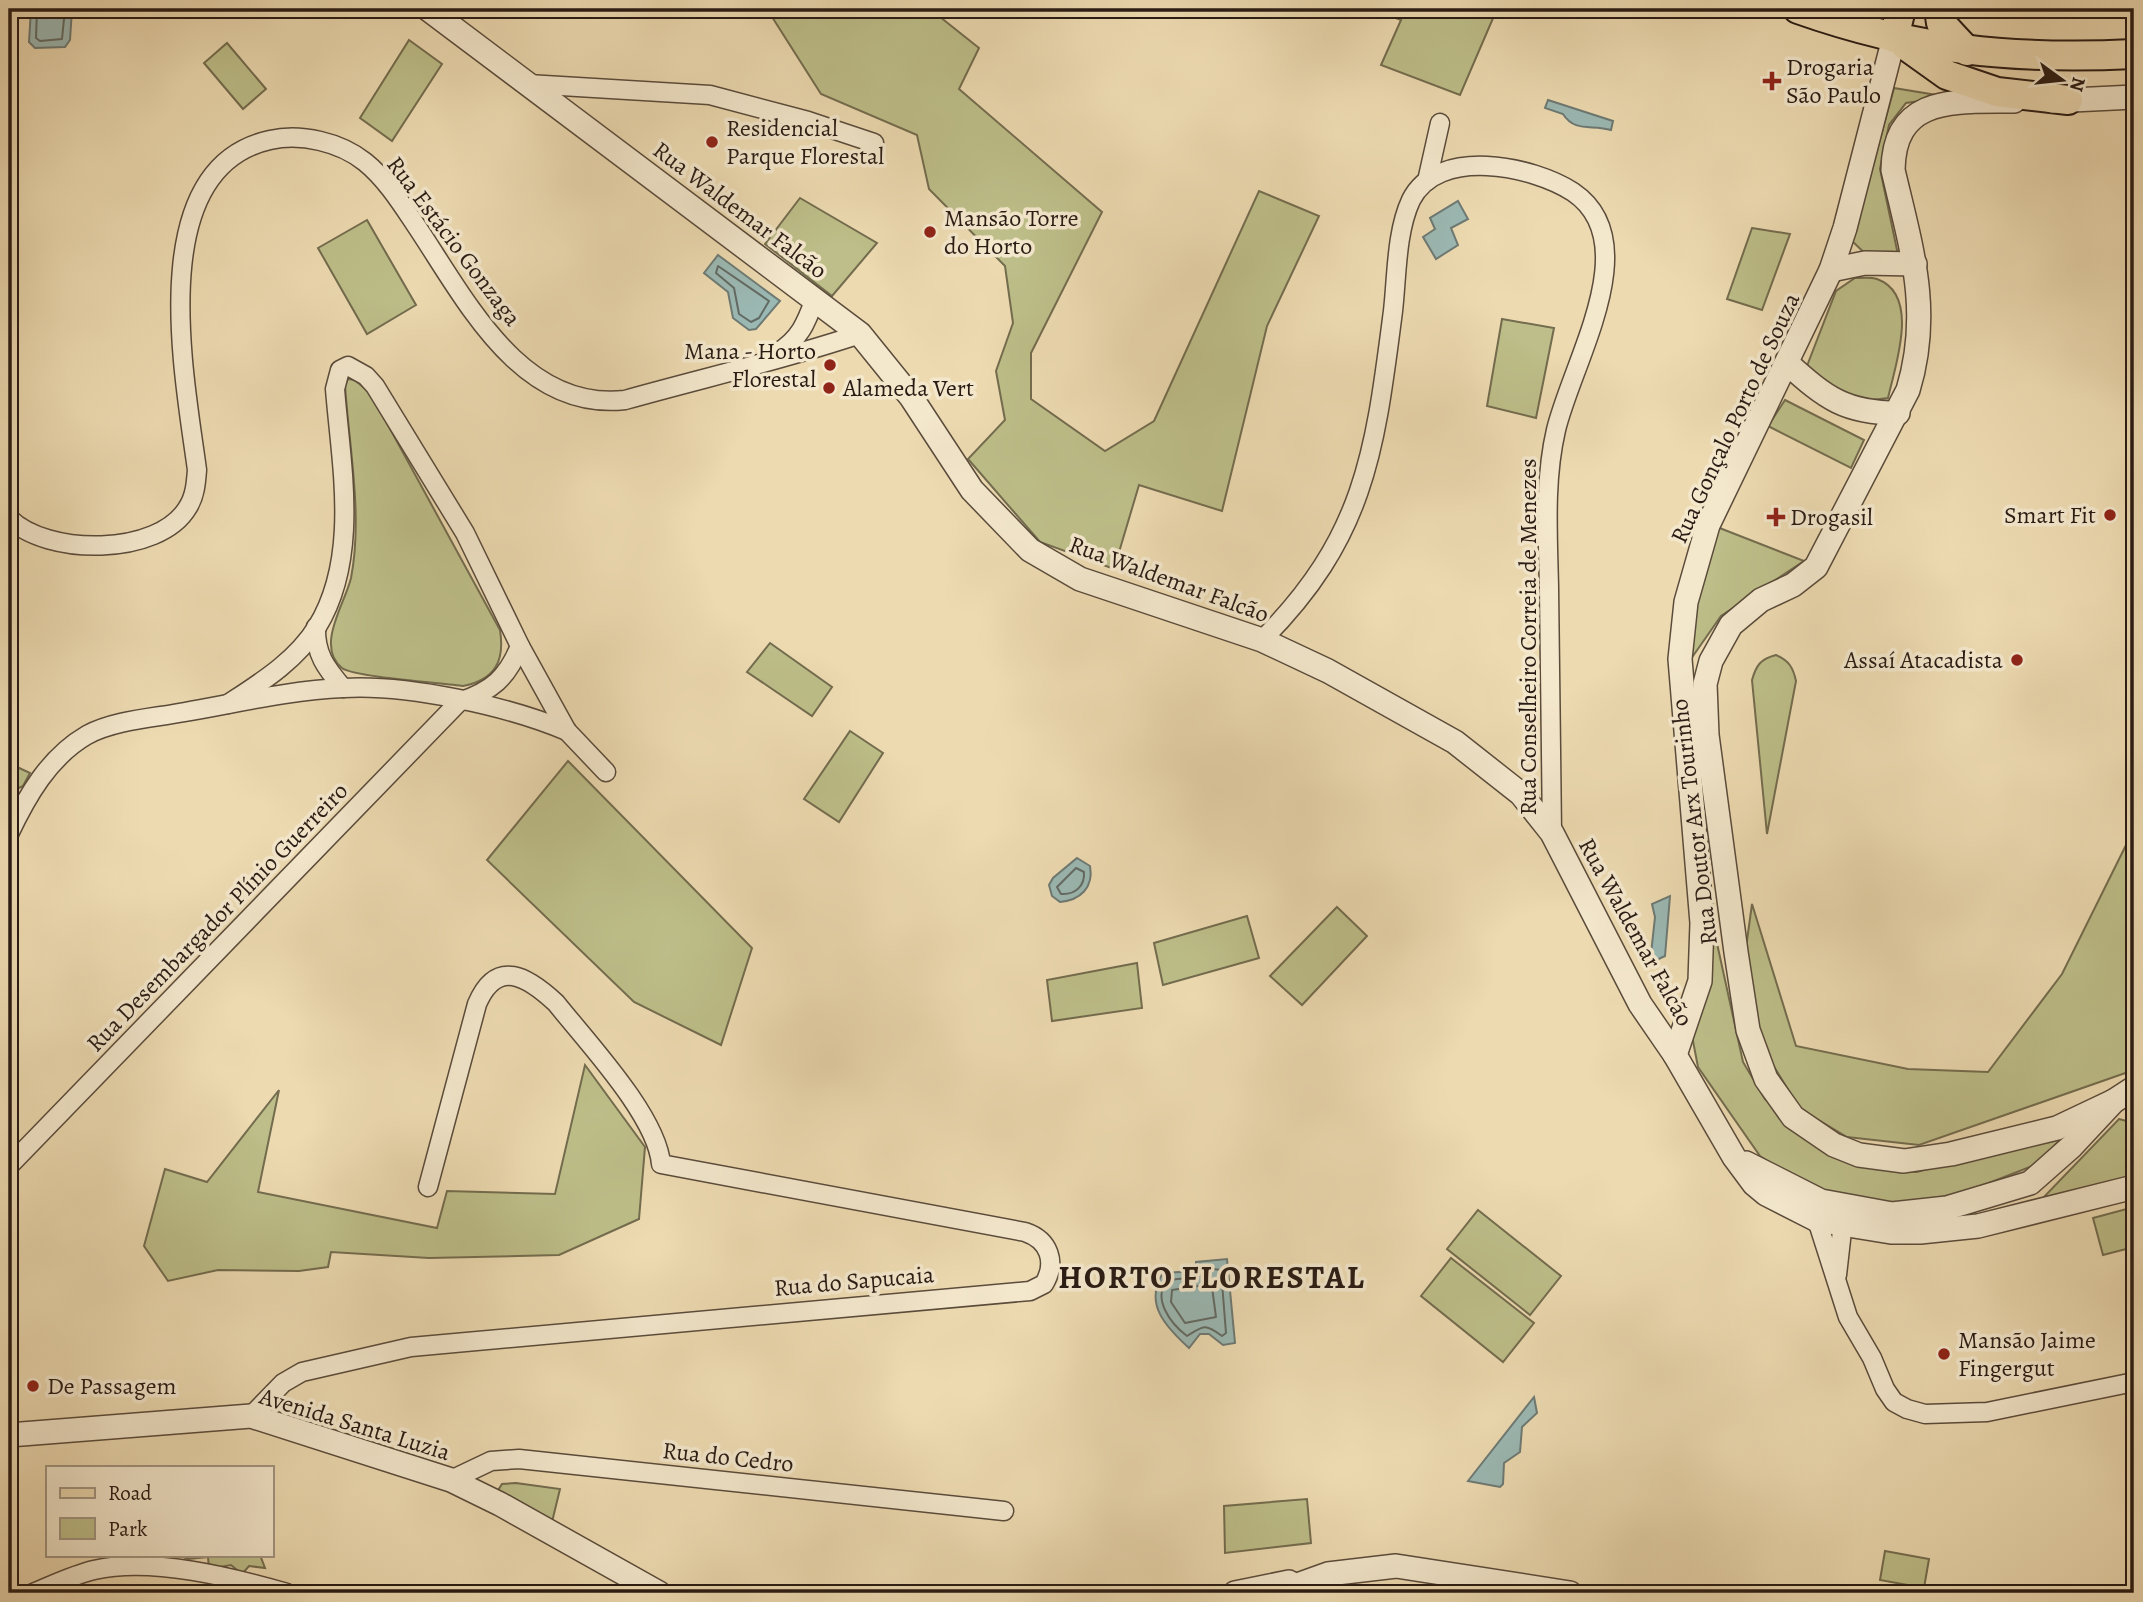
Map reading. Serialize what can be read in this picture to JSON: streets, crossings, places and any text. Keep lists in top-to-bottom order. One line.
{"streets":{"street":["Rua Waldemar Falcão","Rua Estácio Gonzaga","Rua Gonçalo Porto de Souza","Rua Conselheiro Correia de Menezes","Rua Doutor Arx Tourinho","Rua Desembargador Plínio Guerreiro","Rua do Sapucaia","Avenida Santa Luzia","Rua do Cedro"]},"crossings":[["Rua Waldemar Falcão","Rua Estácio Gonzaga"],["Rua Waldemar Falcão","Rua Gonçalo Porto de Souza"],["Rua Waldemar Falcão","Rua Conselheiro Correia de Menezes"],["Rua Waldemar Falcão","Rua Doutor Arx Tourinho"],["Rua Gonçalo Porto de Souza","Rua Doutor Arx Tourinho"],["Rua do Sapucaia","Avenida Santa Luzia"],["Avenida Santa Luzia","Rua do Cedro"]],"districts":["HORTO FLORESTAL"],"places":{"health":["Drogaria São Paulo","Drogasil"],"other":["Residencial Parque Florestal","Mansão Torre do Horto","Mana - Horto Florestal","Alameda Vert","Smart Fit","Assaí Atacadista","Mansão Jaime Fingergut","De Passagem"]},"legend":["Road","Park"],"north":"right"}
